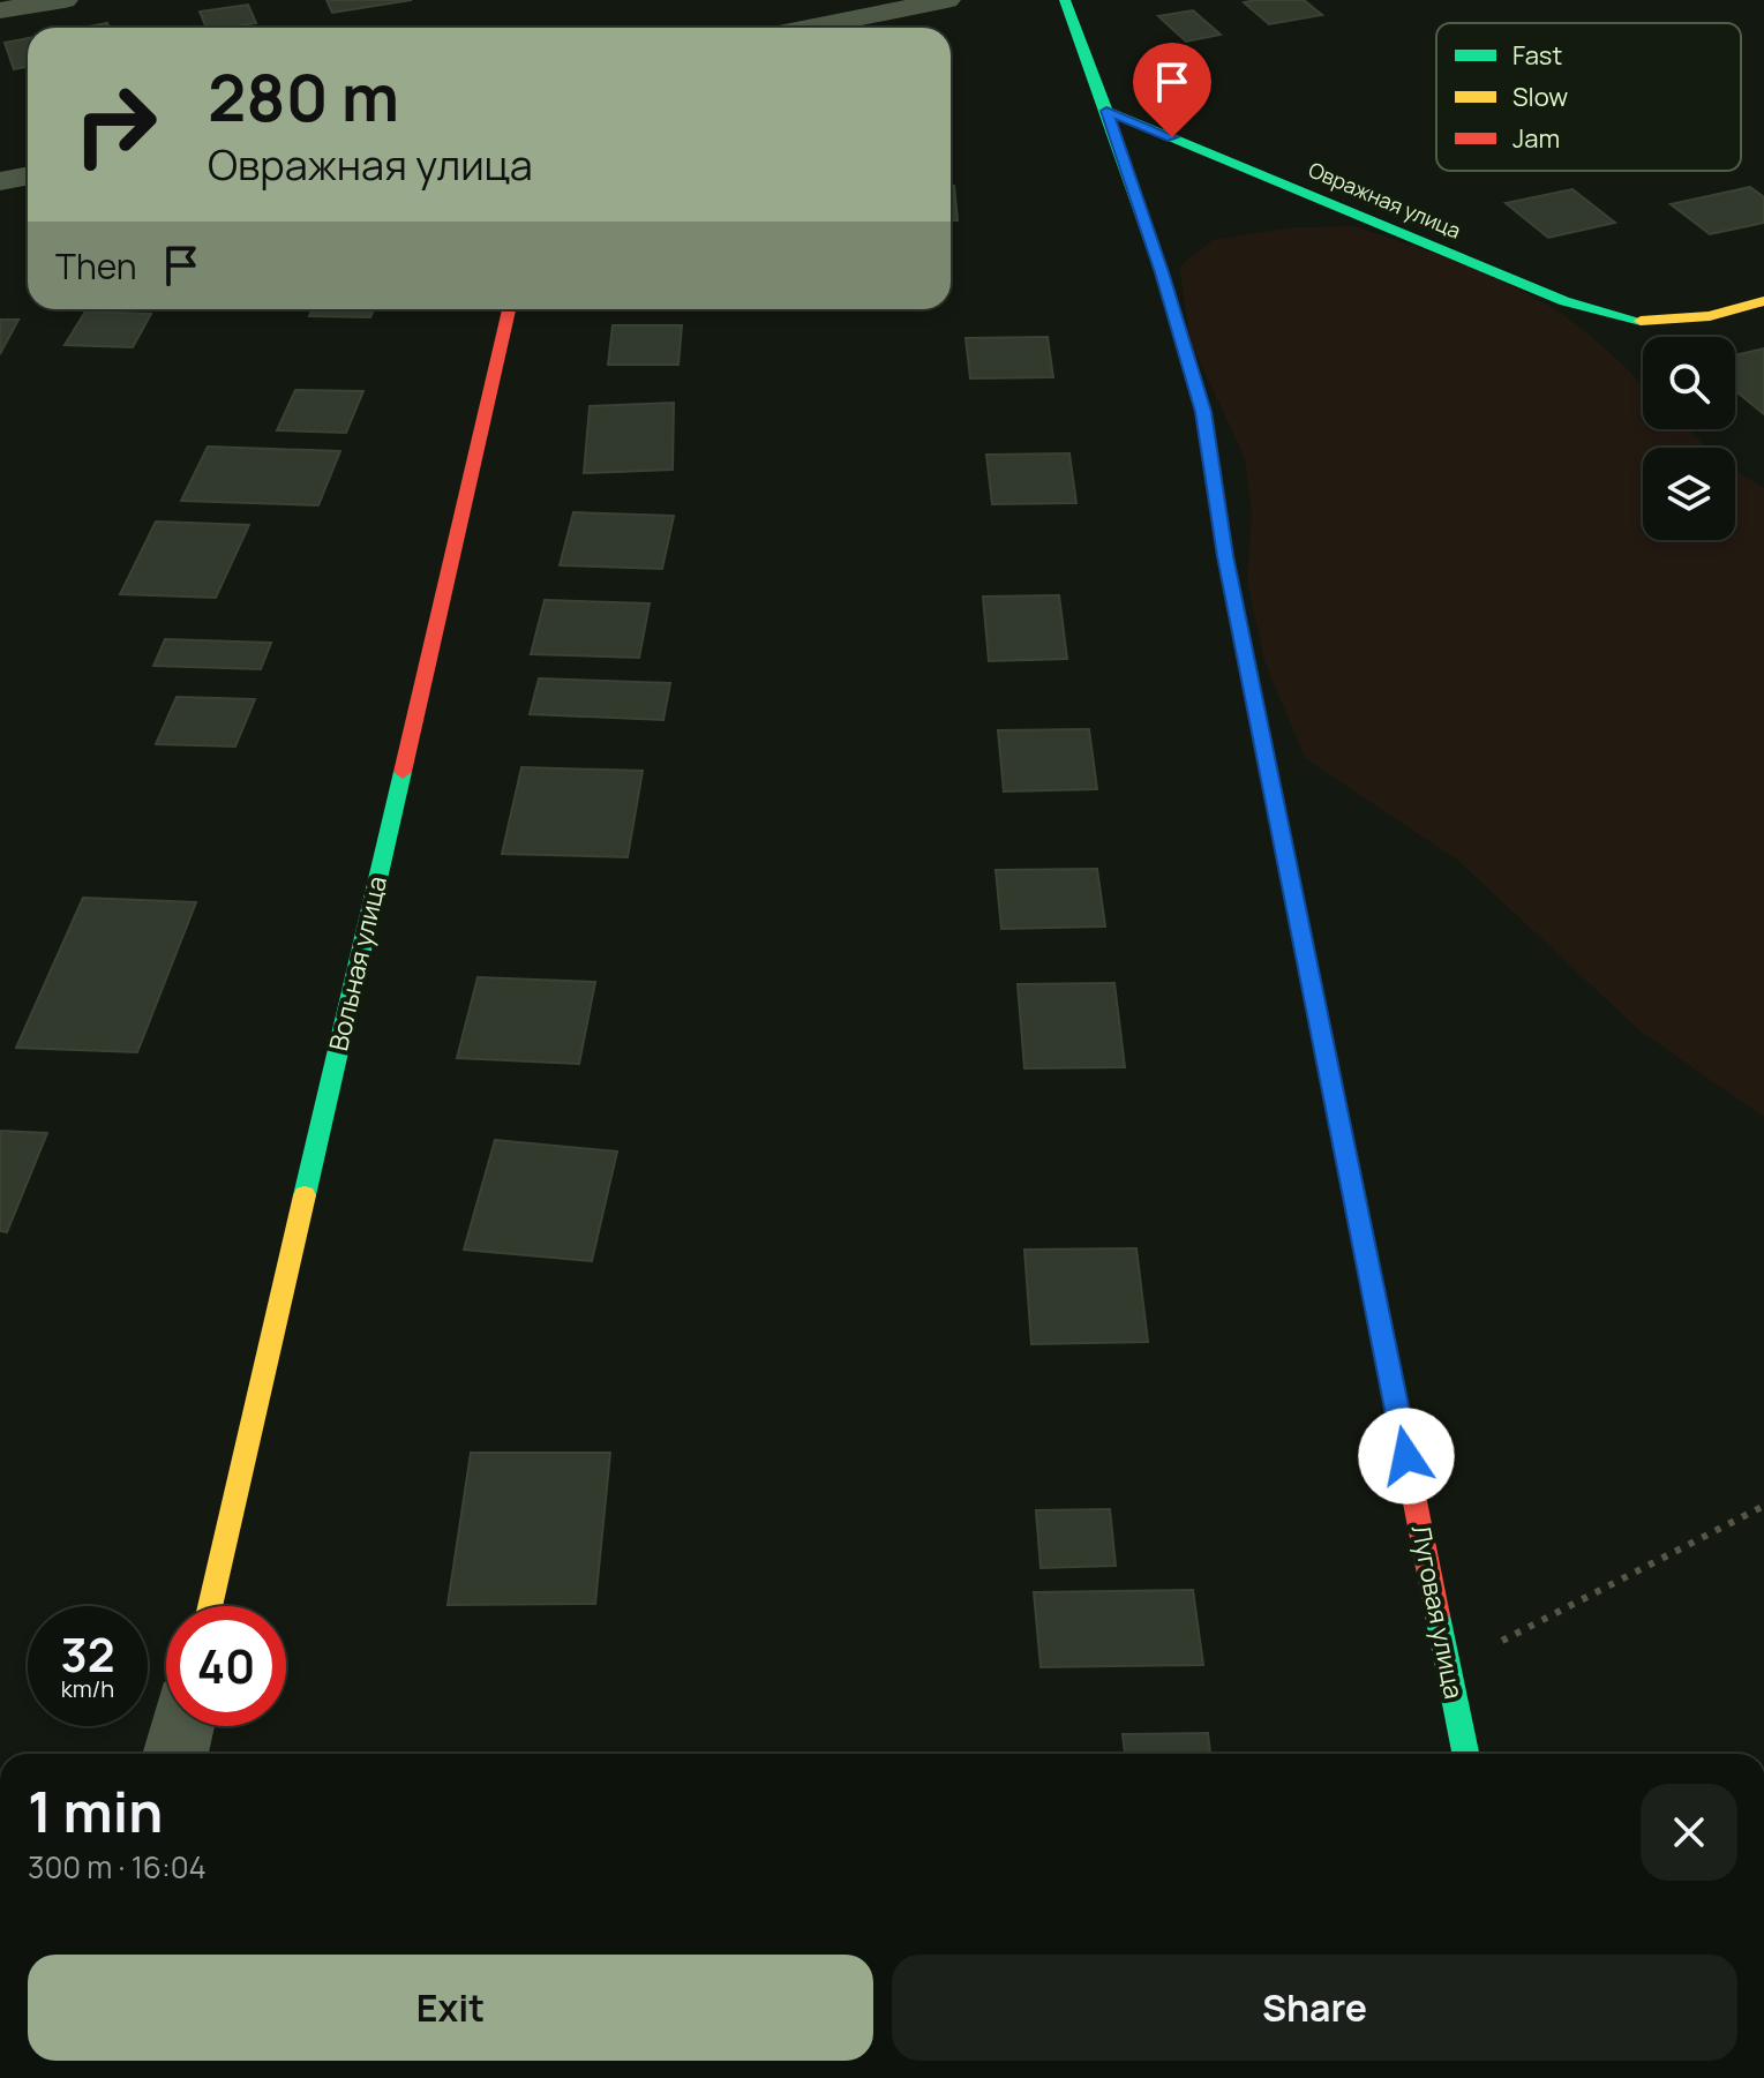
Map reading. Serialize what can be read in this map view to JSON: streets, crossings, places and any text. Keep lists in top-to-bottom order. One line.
{"streets":{"street":["Овражная улица","Вольная улица","Луговая улица"]},"crossings":[["Овражная улица","Луговая улица"]],"legend":["Fast","Slow","Jam"],"page":{"turn":["280 m","Овражная улица"],"then":"Then","speed":"32 km/h","limit":"40","heading":["1 min","300 m · 16:04"],"buttons":["Exit","Share"]}}
